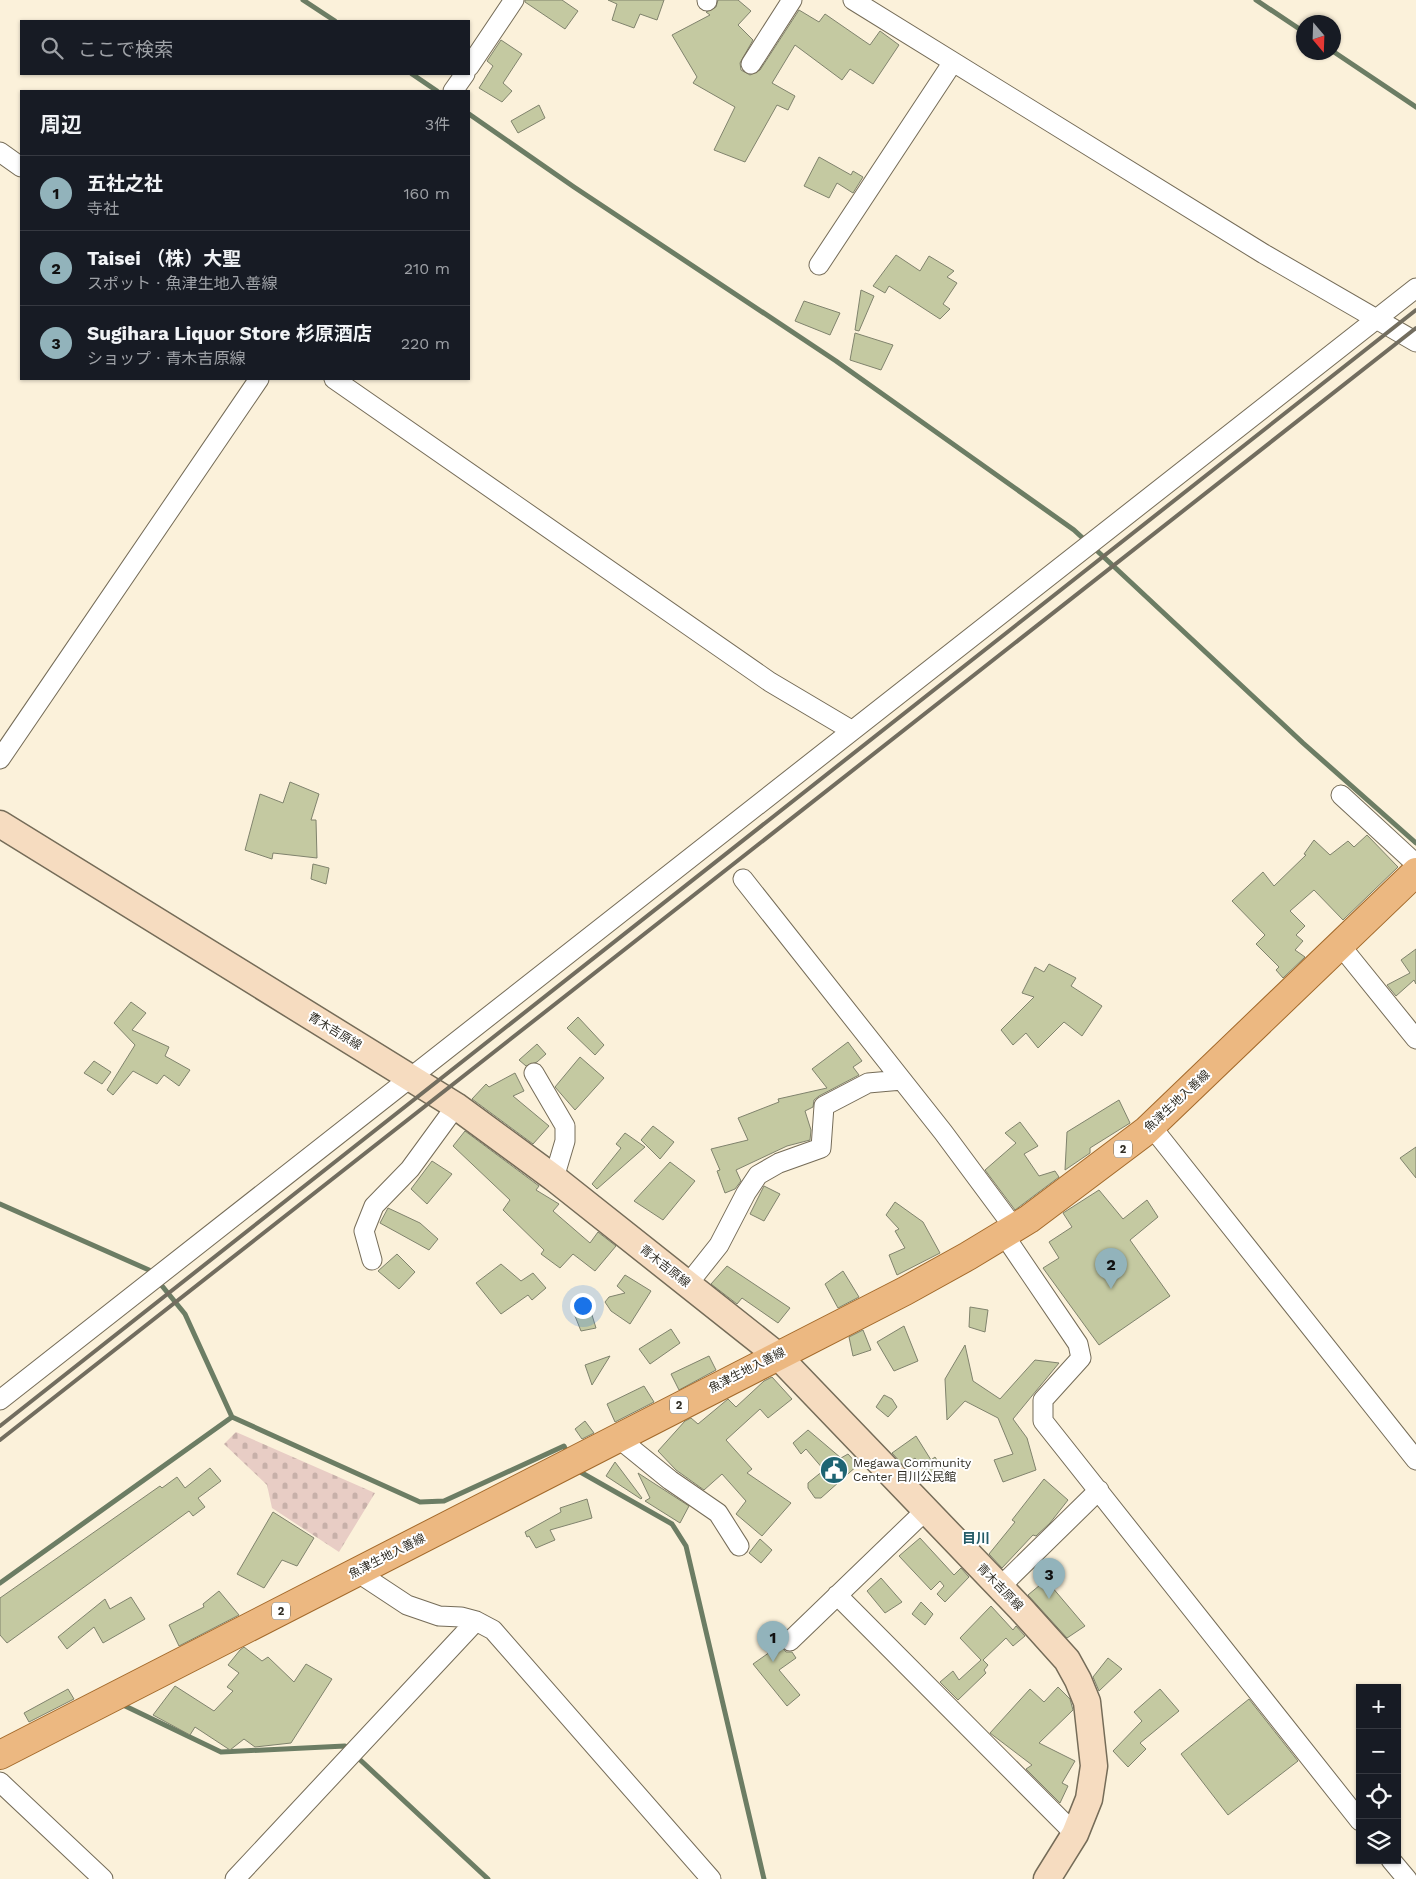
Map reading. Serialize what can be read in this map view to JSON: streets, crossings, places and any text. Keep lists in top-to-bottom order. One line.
{"streets":{"main road":["青木吉原線","魚津生地入善線","2"]},"crossings":[["青木吉原線","魚津生地入善線"]],"districts":["目川"],"places":{"public building":["Megawa Community Center 目川公民館"]},"north":"bottom","page":{"search":"ここで検索","heading":["周辺","3件"],"list":[{"mark":"1","name":"五社之社","note":"寺社","value":"160 m"},{"mark":"2","name":"Taisei （株）大聖","note":"スポット · 魚津生地入善線","value":"210 m"},{"mark":"3","name":"Sugihara Liquor Store 杉原酒店","note":"ショップ · 青木吉原線","value":"220 m"}],"pins":["2","3","1"],"map_buttons":["+","−"]}}
